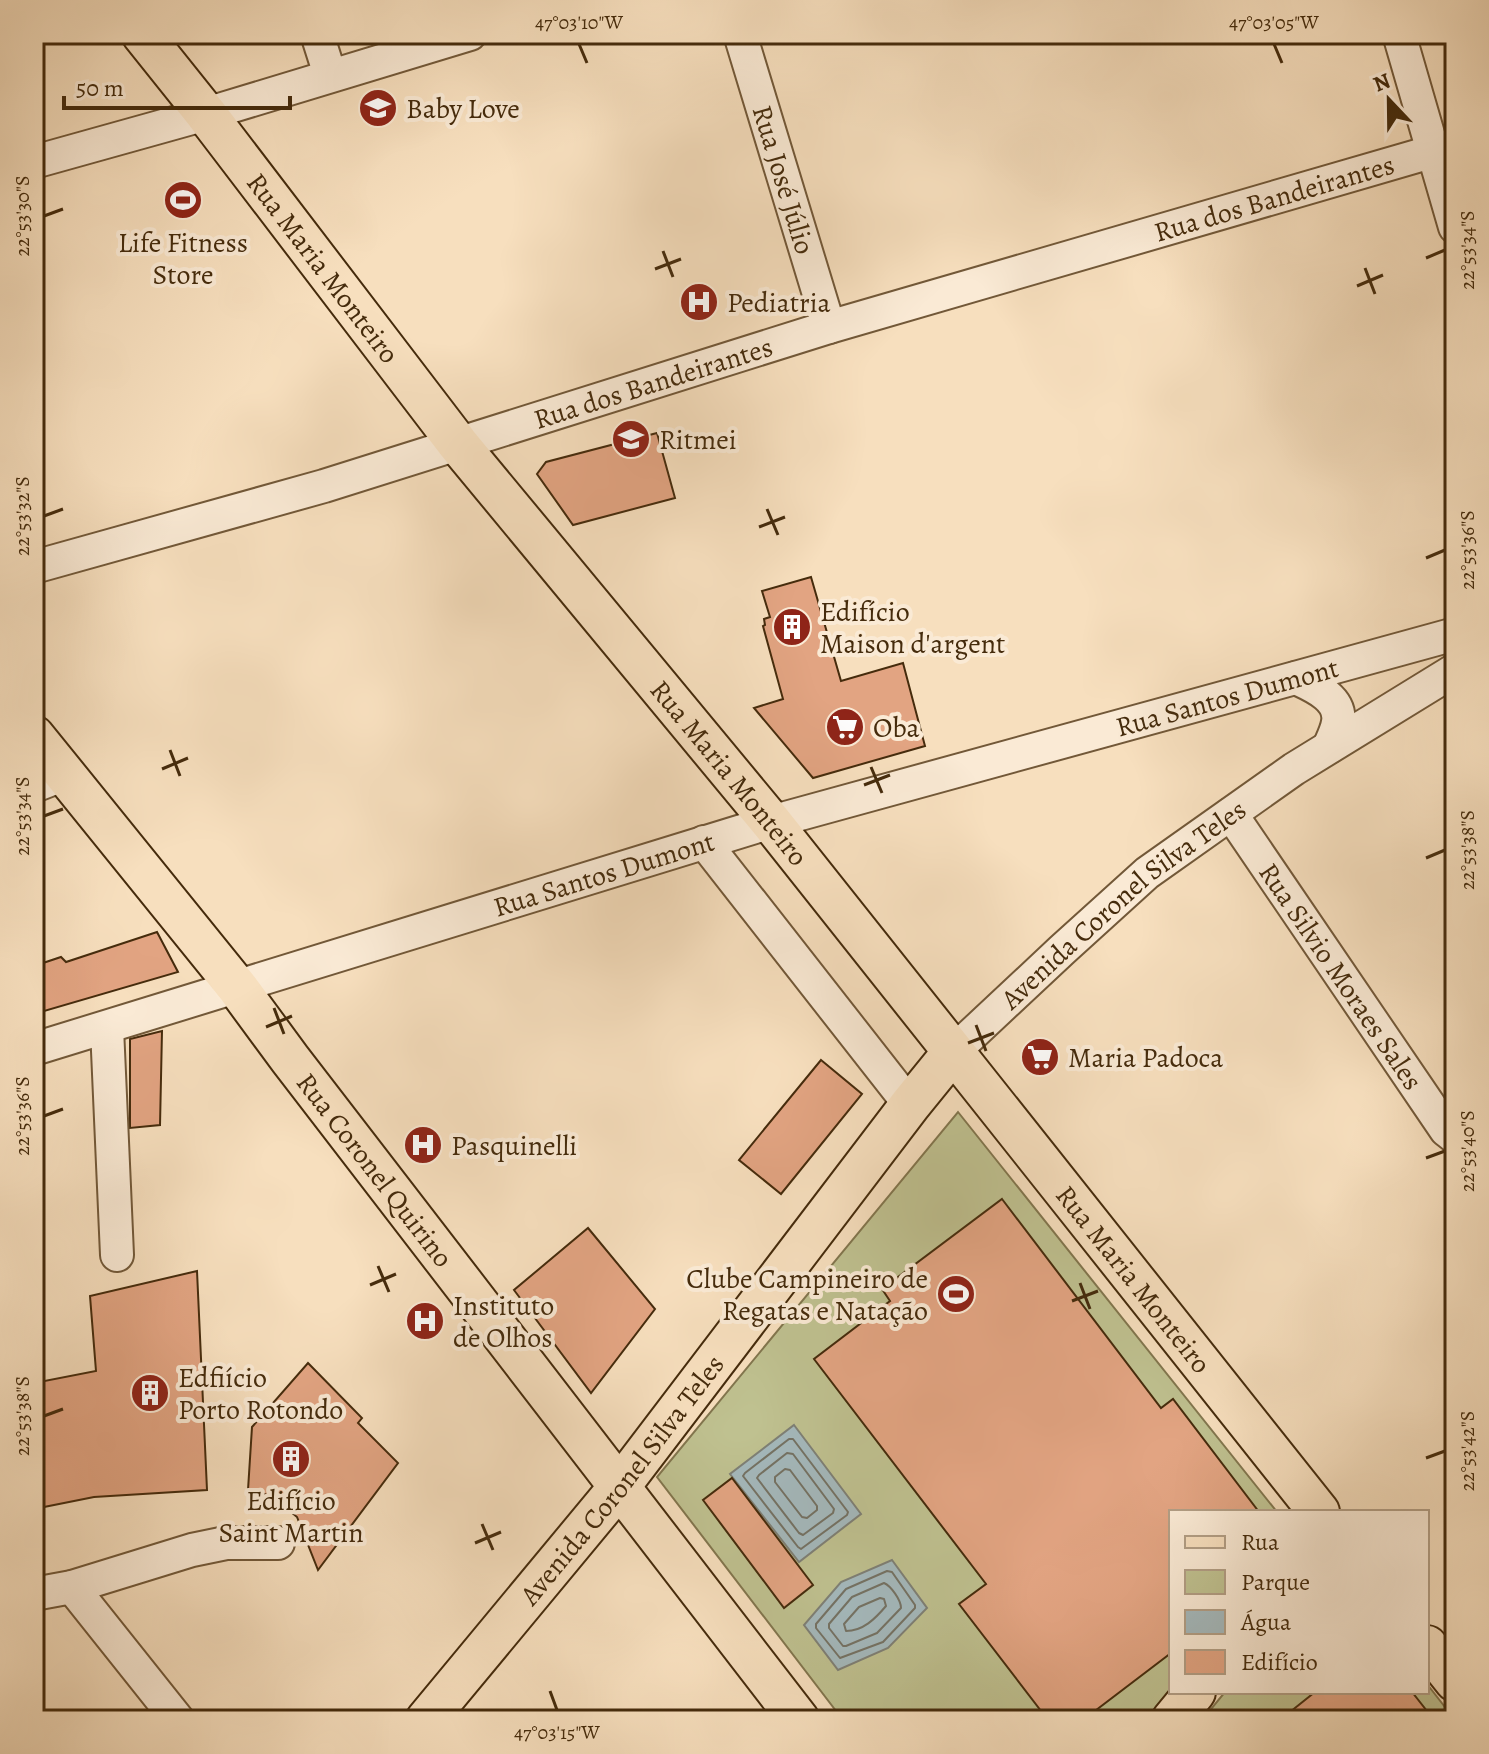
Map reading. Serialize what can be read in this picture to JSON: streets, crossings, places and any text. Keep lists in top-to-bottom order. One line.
{"streets":{"main road":["Rua Maria Monteiro","Avenida Coronel Silva Teles","Rua Coronel Quirino"],"street":["Rua José Júlio","Rua dos Bandeirantes","Rua Santos Dumont","Rua Silvio Moraes Sales"]},"crossings":[["Rua José Júlio","Rua dos Bandeirantes"],["Rua dos Bandeirantes","Rua Maria Monteiro"],["Rua Maria Monteiro","Rua Santos Dumont"],["Rua Maria Monteiro","Avenida Coronel Silva Teles"],["Rua Santos Dumont","Rua Coronel Quirino"],["Avenida Coronel Silva Teles","Rua Silvio Moraes Sales"],["Avenida Coronel Silva Teles","Rua Coronel Quirino"]],"places":{"school or university":["Baby Love","Ritmei"],"sports":["Life Fitness Store","Clube Campineiro de Regatas e Natação"],"hospital":["Pediatria","Pasquinelli","Instituto de Olhos"],"building":["Edifício Maison d'argent","Edfiício Porto Rotondo","Edifício Saint Martin"],"supermarket":["Oba","Maria Padoca"]},"legend":["Rua","Parque","Água","Edifício"],"scale_bar":"50 m","north":"top","coordinates":["47°03'10\"W","47°03'05\"W","22°53'30\"S","22°53'34\"S","22°53'32\"S","22°53'36\"S","22°53'38\"S","22°53'40\"S","22°53'42\"S","47°03'15\"W"]}
